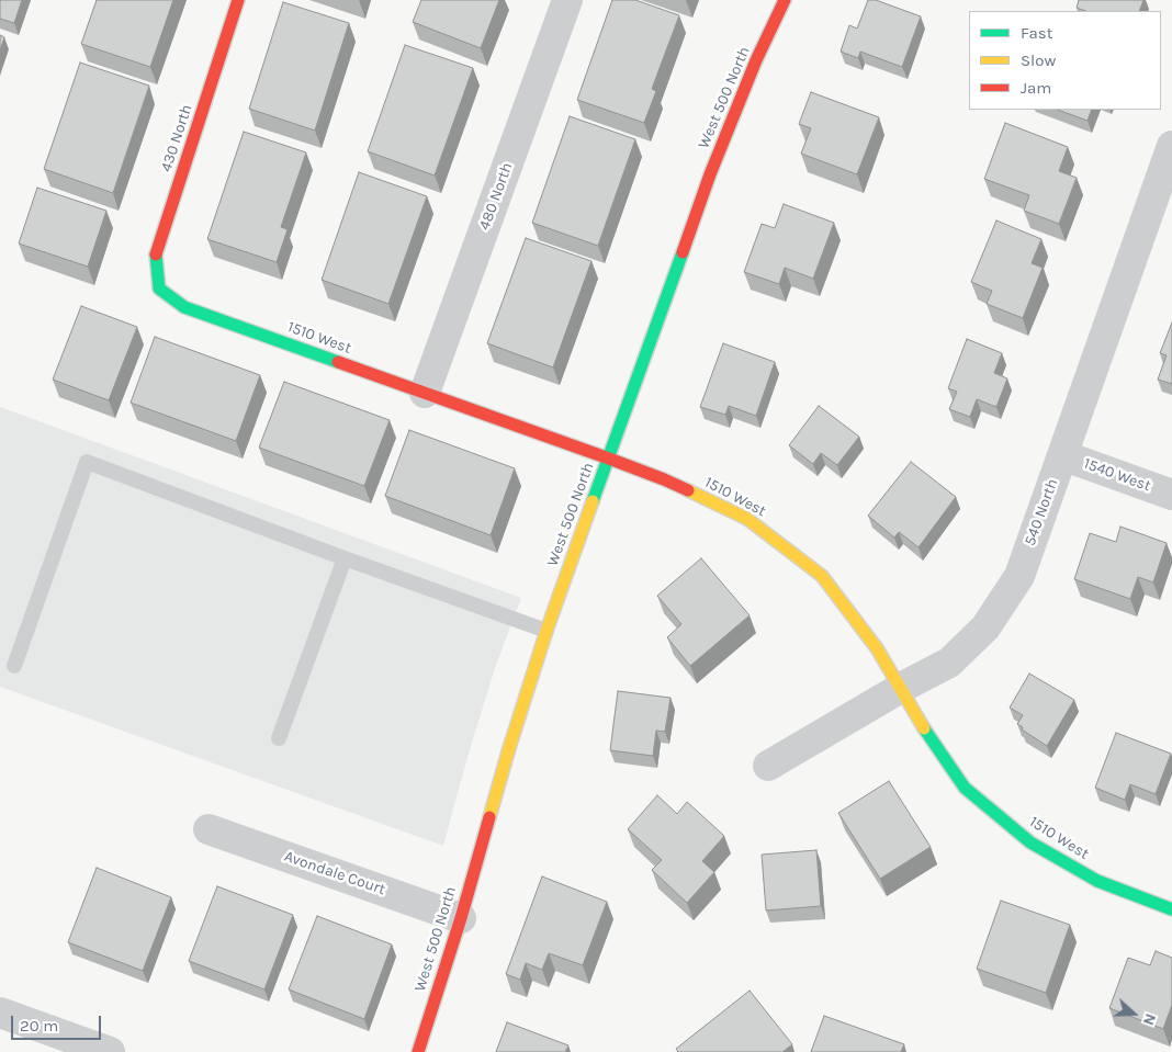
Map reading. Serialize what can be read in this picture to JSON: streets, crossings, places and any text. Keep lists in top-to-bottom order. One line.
{"streets":{"street":["West 500 North","430 North","480 North","1510 West","1540 West","540 North","Avondale Court"]},"crossings":[["West 500 North","1510 West"],["West 500 North","Avondale Court"],["430 North","1510 West"],["480 North","1510 West"],["1510 West","540 North"],["1540 West","540 North"]],"legend":["Fast","Slow","Jam"],"scale_bar":"20 m","north":"right"}
